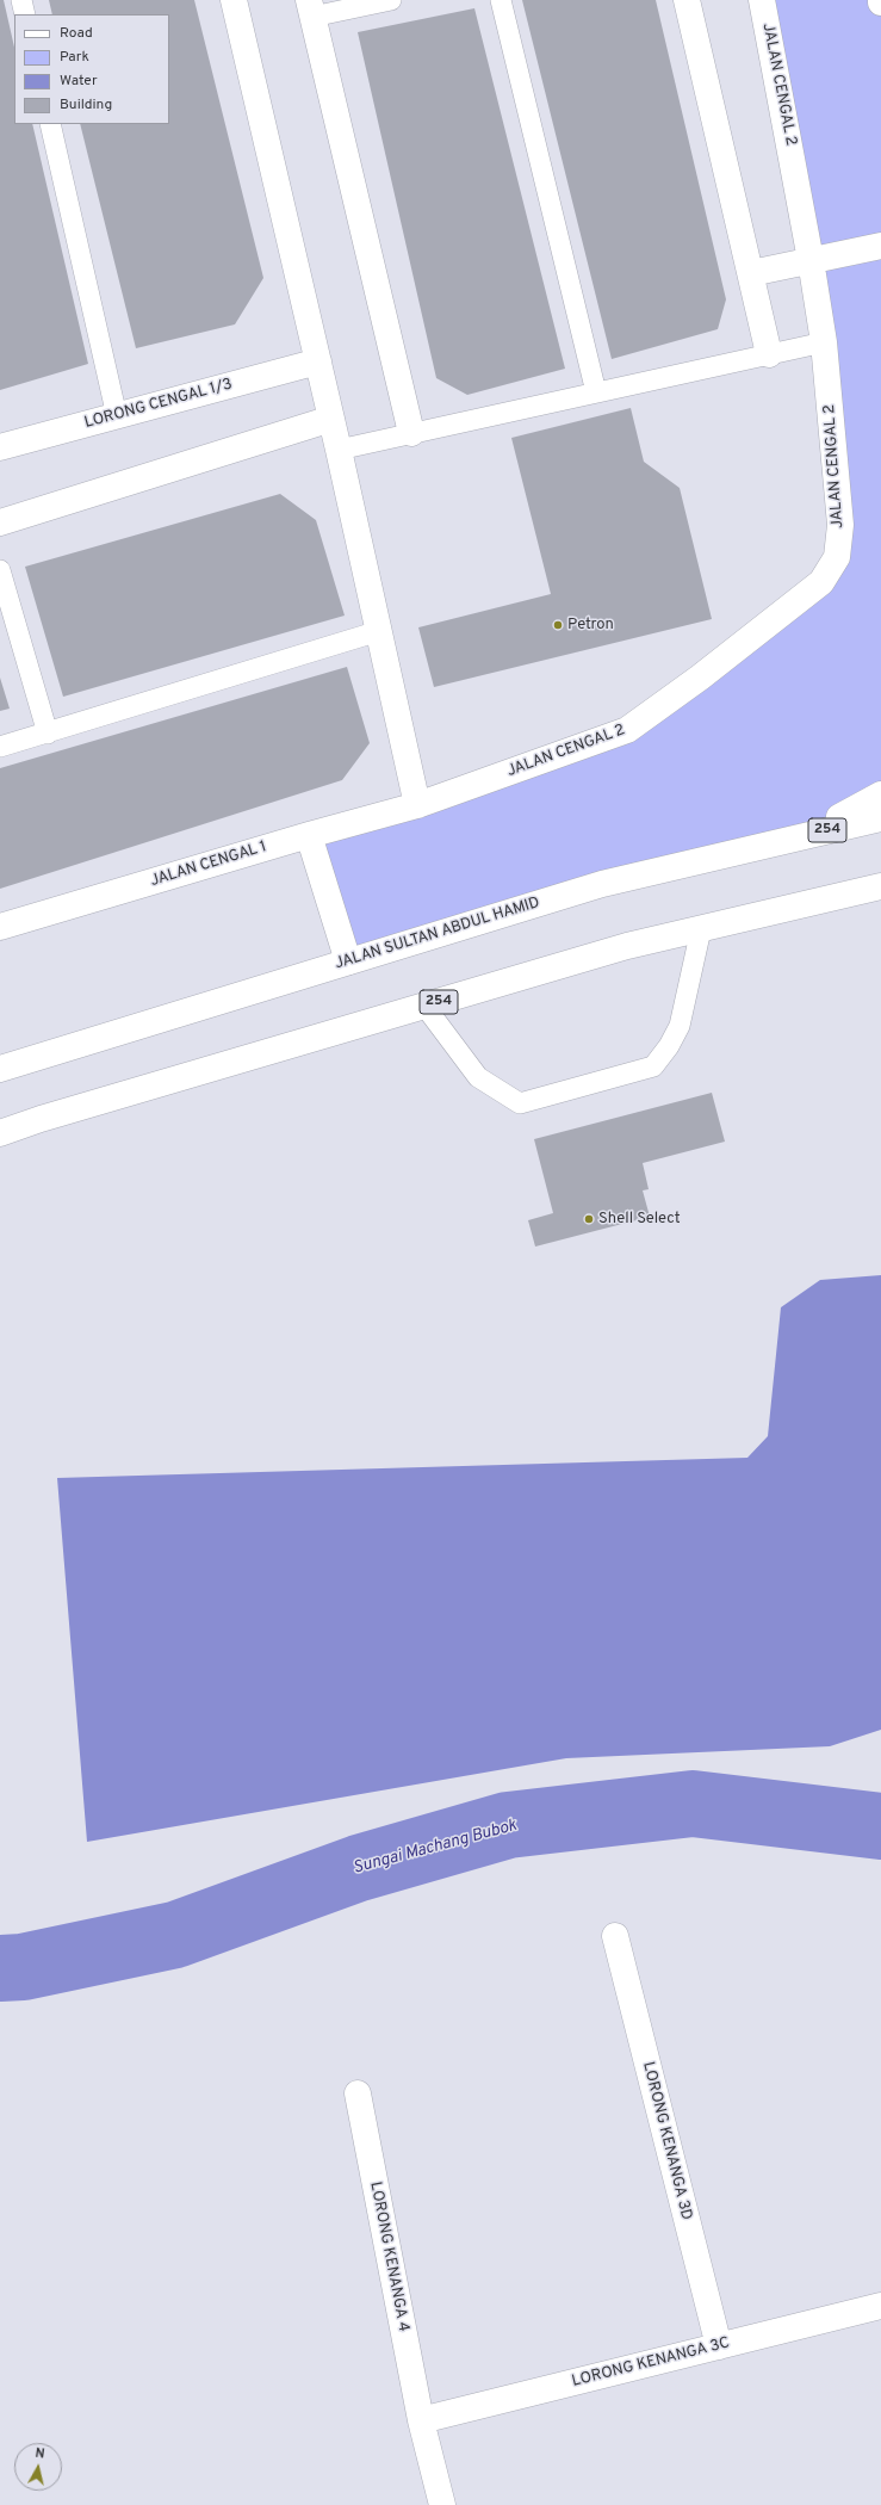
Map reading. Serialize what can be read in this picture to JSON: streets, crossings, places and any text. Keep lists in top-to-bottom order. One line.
{"streets":{"street":["JALAN CENGAL 2","LORONG CENGAL 1/3","254","JALAN CENGAL 1","JALAN SULTAN ABDUL HAMID","LORONG KENANGA 3D","LORONG KENANGA 4","LORONG KENANGA 3C"]},"crossings":[["JALAN CENGAL 2","JALAN CENGAL 1"],["LORONG KENANGA 3D","LORONG KENANGA 3C"],["LORONG KENANGA 4","LORONG KENANGA 3C"]],"water":["Sungai Machang Bubok"],"places":["Petron","Shell Select"],"legend":["Road","Park","Water","Building"],"north":"top"}
